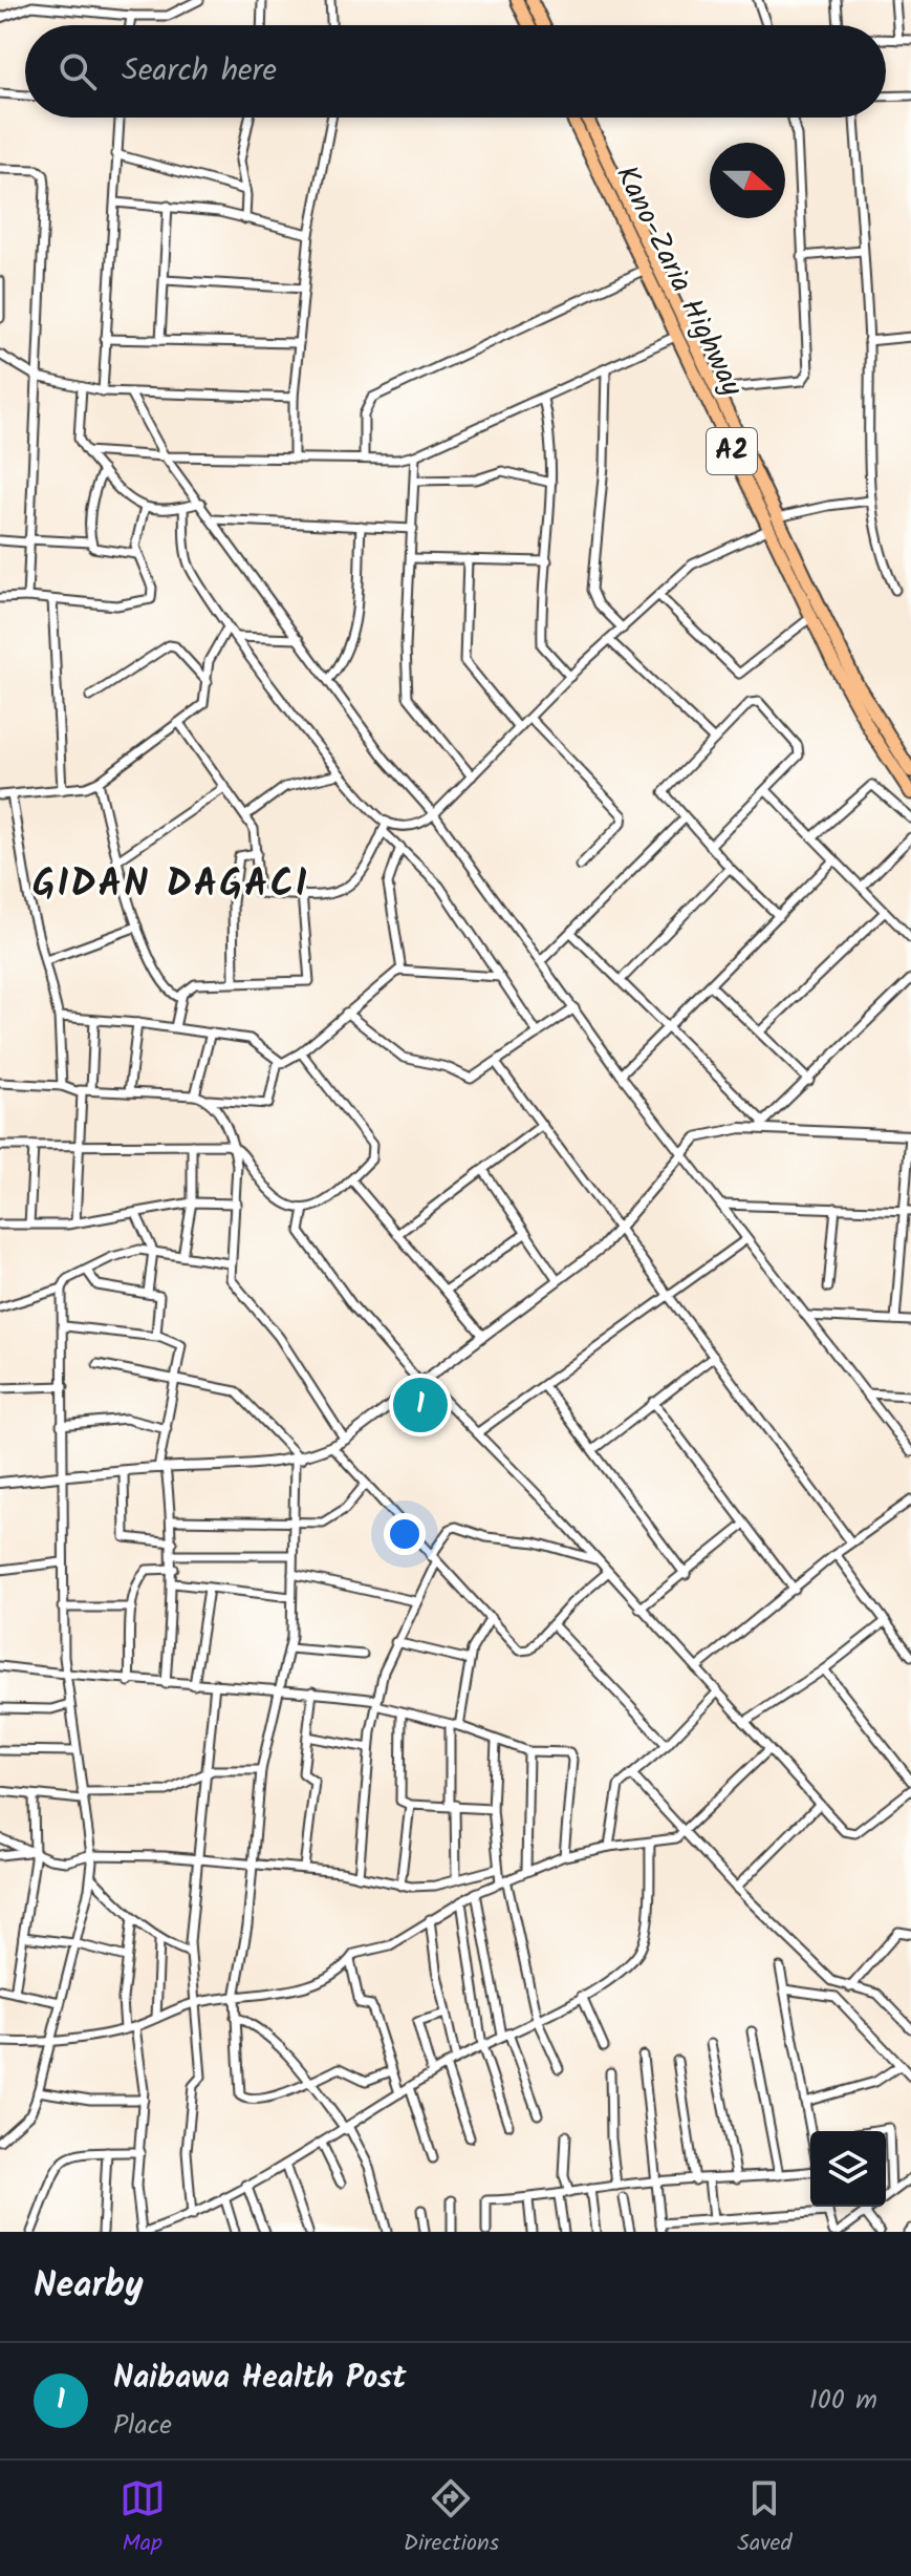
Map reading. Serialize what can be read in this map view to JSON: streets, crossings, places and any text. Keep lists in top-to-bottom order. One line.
{"streets":{"highway":["Kano-Zaria Highway","A2"]},"districts":["GIDAN DAGACI"],"north":"right","page":{"search":"Search here","pins":"1","heading":"Nearby","list":[{"mark":"1","name":"Naibawa Health Post","note":"Place","value":"100 m"}],"nav":["Map","Directions","Saved"]}}
